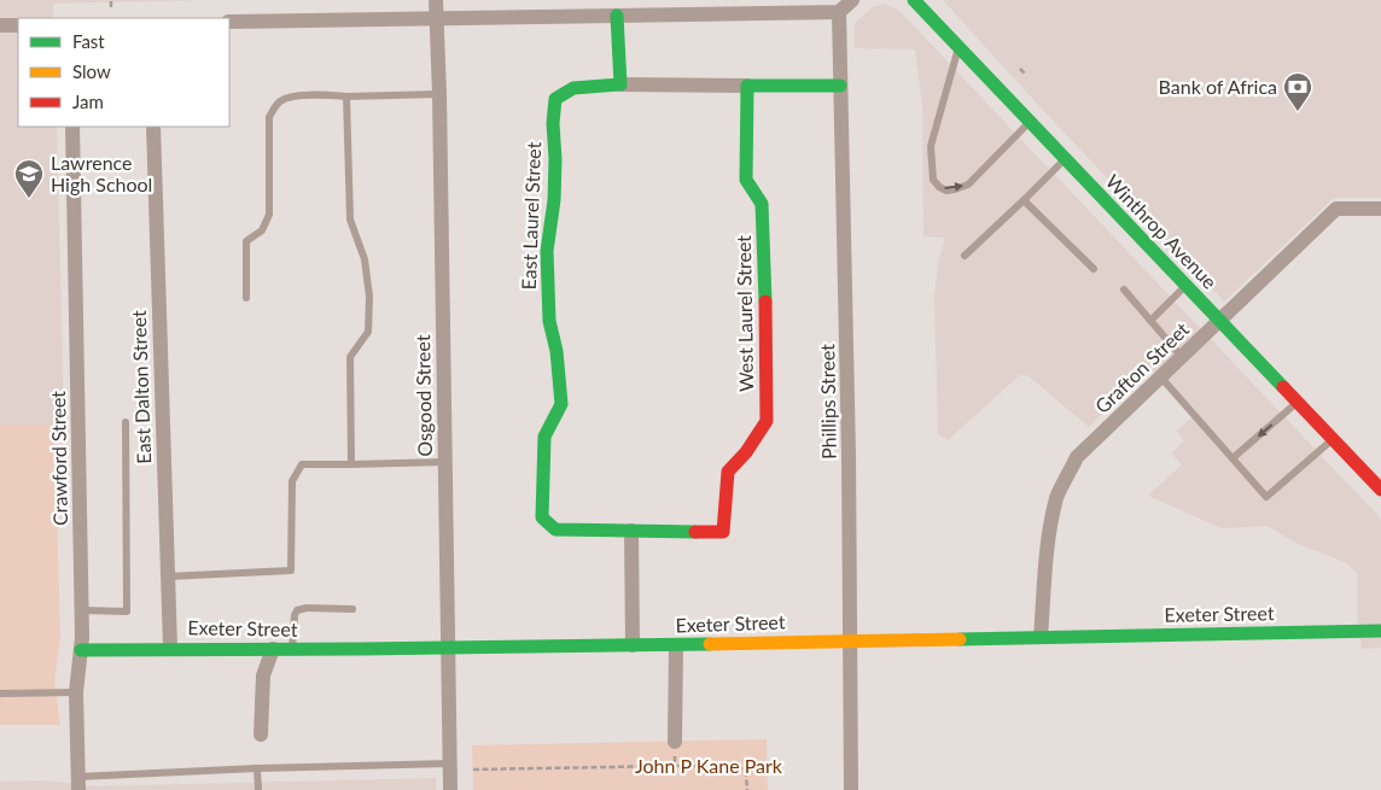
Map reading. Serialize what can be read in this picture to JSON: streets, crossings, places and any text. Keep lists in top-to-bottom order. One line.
{"streets":{"street":["East Laurel Street","Winthrop Avenue","West Laurel Street","Grafton Street","East Dalton Street","Osgood Street","Phillips Street","Crawford Street","Exeter Street"]},"crossings":[["East Laurel Street","West Laurel Street"],["Winthrop Avenue","Grafton Street"],["Grafton Street","Exeter Street"],["East Dalton Street","Exeter Street"],["Osgood Street","Exeter Street"],["Phillips Street","Exeter Street"],["Crawford Street","Exeter Street"]],"parks":["John P Kane Park"],"places":{"bank":["Bank of Africa"],"school or university":["Lawrence High School"]},"legend":["Fast","Slow","Jam"]}
